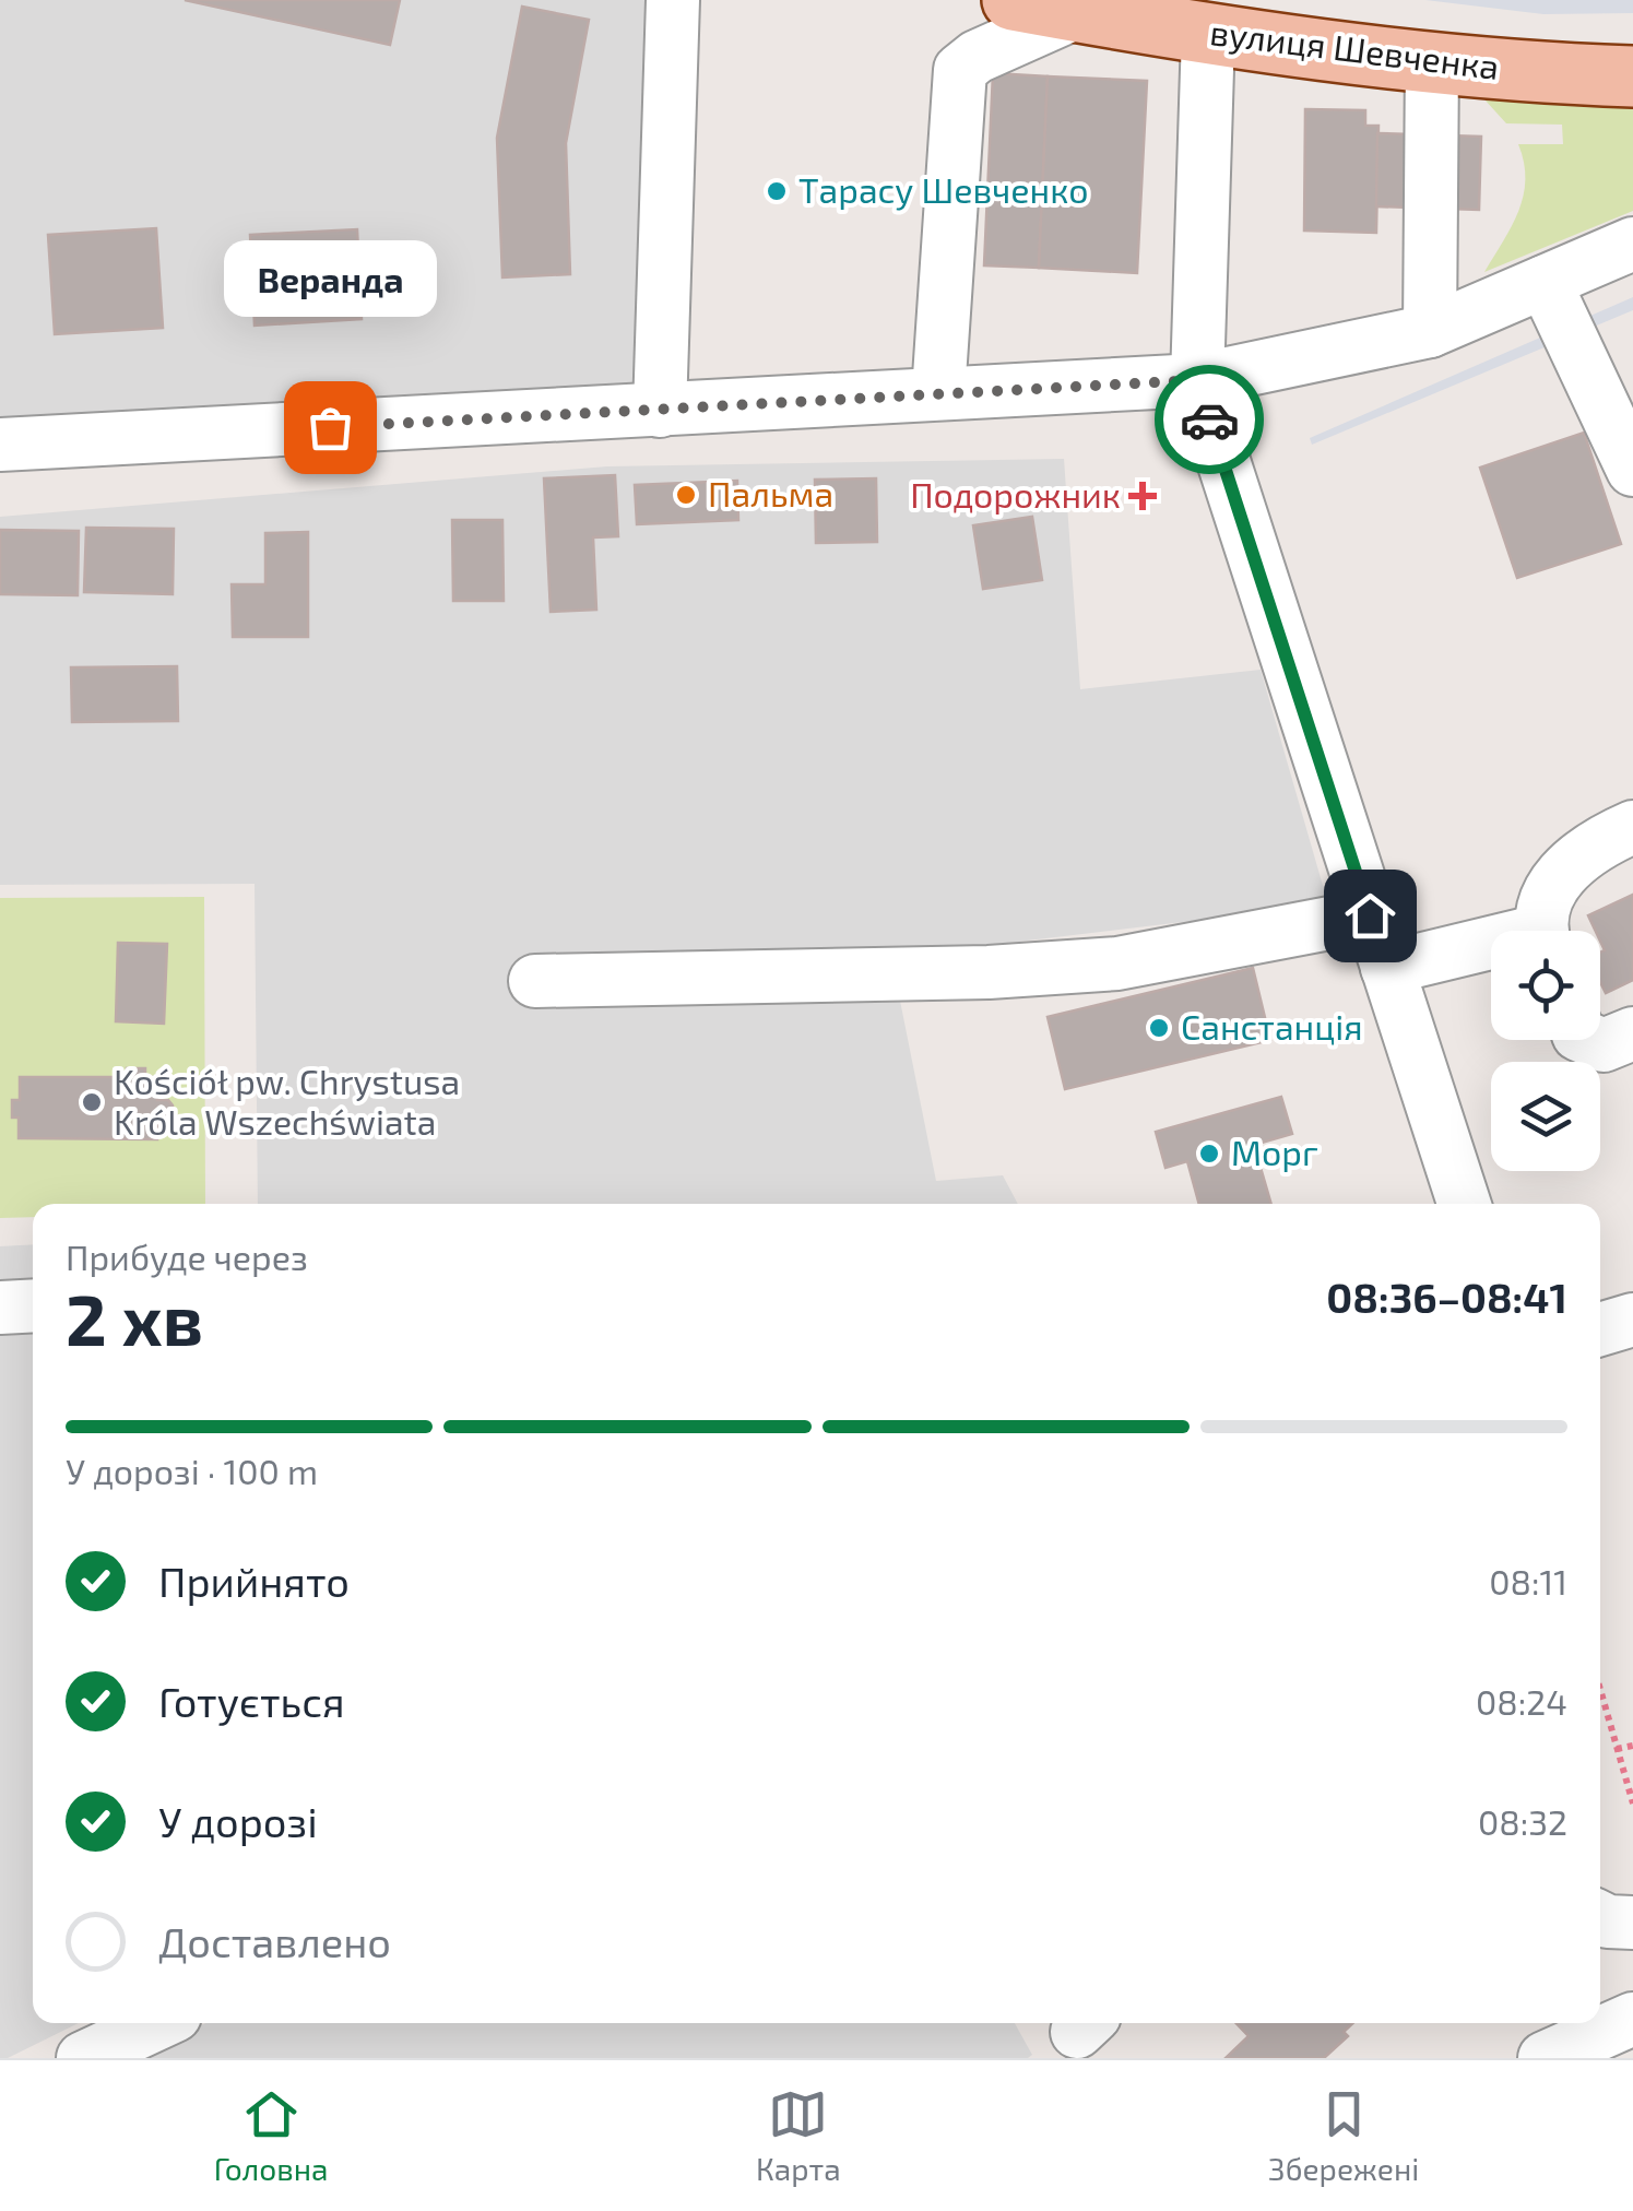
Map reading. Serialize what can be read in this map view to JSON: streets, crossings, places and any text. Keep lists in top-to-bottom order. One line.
{"streets":{"main road":["вулиця Шевченка"]},"places":{"other":["Тарасу Шевченко","Веранда","Пальма","Санстанція","Kościół pw. Chrystusa Króla Wszechświata","Морг"],"health":["Подорожник"]},"page":{"bubble":"Веранда","heading":["2 хв","Прибуде через","08:36–08:41"],"bar":"У дорозі · 100 m","list":[["Прийнято","08:11"],["Готується","08:24"],["У дорозі","08:32"],"Доставлено"],"tabs":["Головна","Карта","Збережені"]}}
